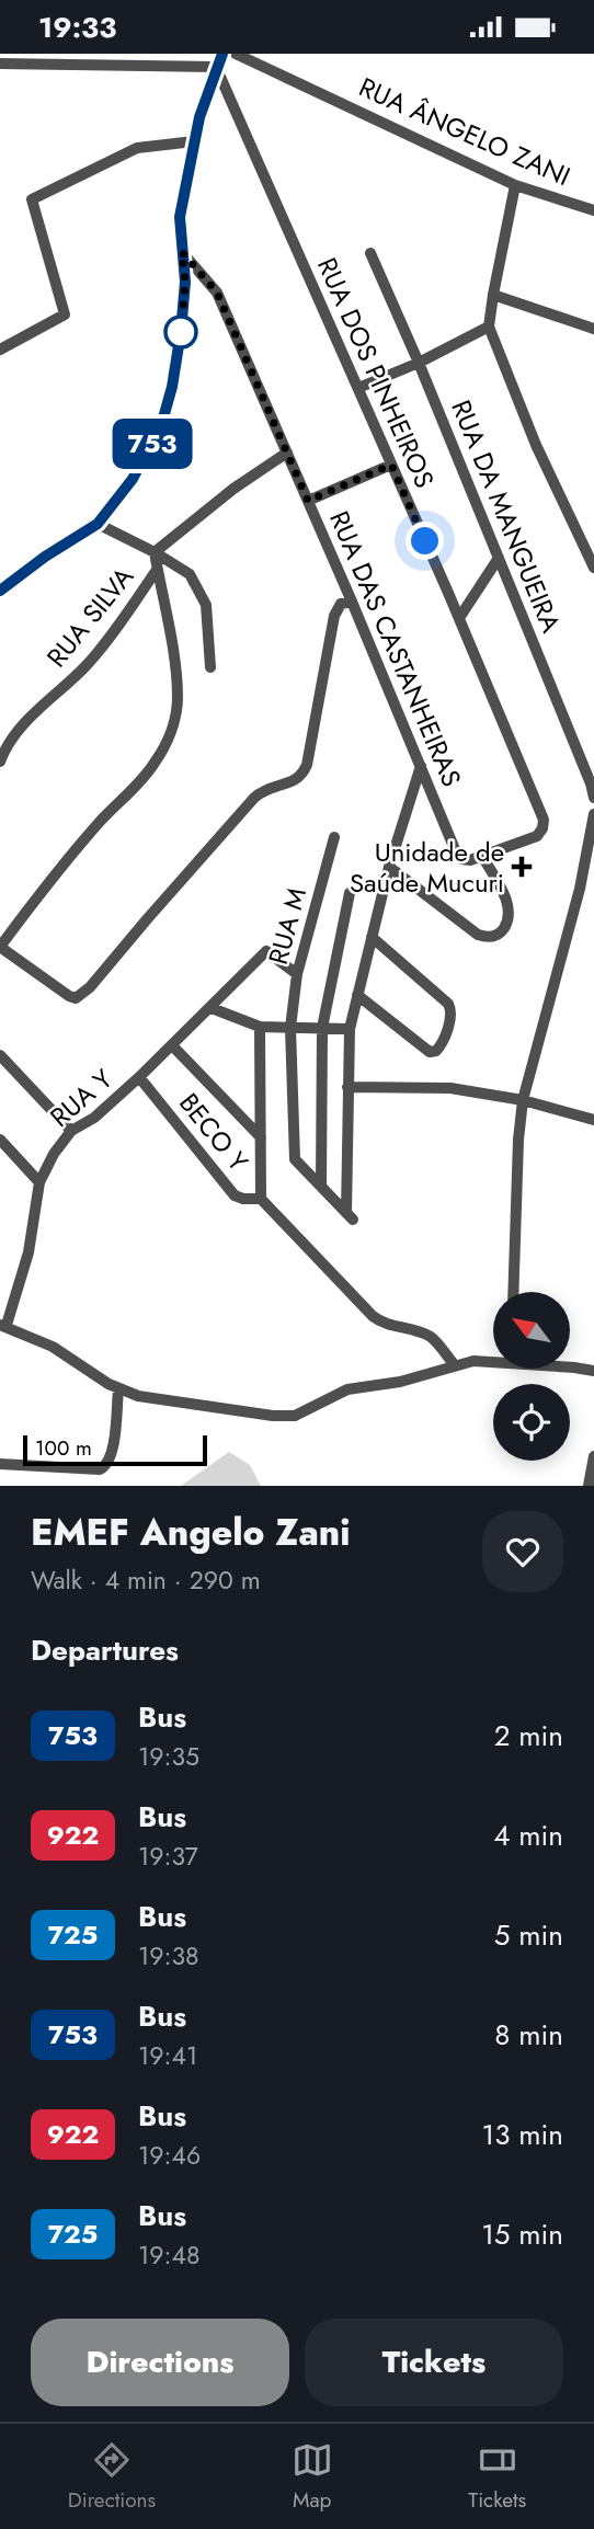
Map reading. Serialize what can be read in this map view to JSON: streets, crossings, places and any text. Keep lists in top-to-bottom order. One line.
{"streets":{"street":["RUA ÂNGELO ZANI","RUA DOS PINHEIROS","RUA DA MANGUEIRA","RUA SILVA","RUA DAS CASTANHEIRAS","RUA M","RUA Y","BECO Y"]},"crossings":[["RUA DOS PINHEIROS","RUA DAS CASTANHEIRAS"],["RUA SILVA","RUA DAS CASTANHEIRAS"],["RUA M","RUA Y"],["RUA Y","BECO Y"]],"places":{"health":["Unidade de Saúde Mucuri"]},"lines":["bus line 753"],"scale_bar":"100 m","north":"top left","page":{"status":"19:33","on_map":"753","scale":"100 m","heading":[["EMEF Angelo Zani","Walk · 4 min · 290 m"],"Departures"],"list":[{"mark":"753","name":"Bus","note":"19:35","value":"2 min"},{"mark":"922","name":"Bus","note":"19:37","value":"4 min"},{"mark":"725","name":"Bus","note":"19:38","value":"5 min"},{"mark":"753","name":"Bus","note":"19:41","value":"8 min"},{"mark":"922","name":"Bus","note":"19:46","value":"13 min"},{"mark":"725","name":"Bus","note":"19:48","value":"15 min"}],"buttons":["Directions","Tickets"],"tabs":["Directions","Map","Tickets"]}}
